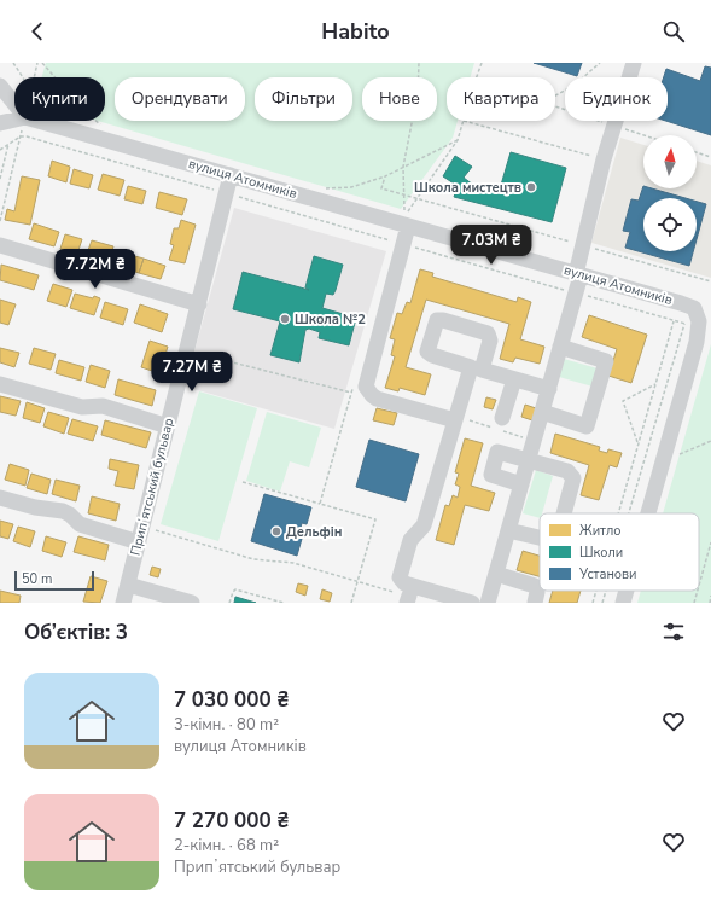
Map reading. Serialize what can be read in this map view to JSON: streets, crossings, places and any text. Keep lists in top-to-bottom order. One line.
{"streets":{"street":["вулиця Атомників","Припʼятський бульвар"]},"crossings":[["вулиця Атомників","Припʼятський бульвар"]],"places":["Школа мистецтв","Школа №2","Дельфін"],"legend":["Житло","Школи","Установи"],"scale_bar":"50 m","north":"top","page":{"header":"Habito","chip":["Купити","Орендувати","Фільтри","Нове","Квартира","Будинок"],"price":["7.03M ₴","7.72M ₴","7.27M ₴"],"scale":"50 m","heading":"Об’єктів: 3","list":[{"name":"7 030 000 ₴","note":"3-кімн. · 80 m² · вулиця Атомників"},{"name":"7 270 000 ₴","note":"2-кімн. · 68 m² · Припʼятський бульвар"}]}}
